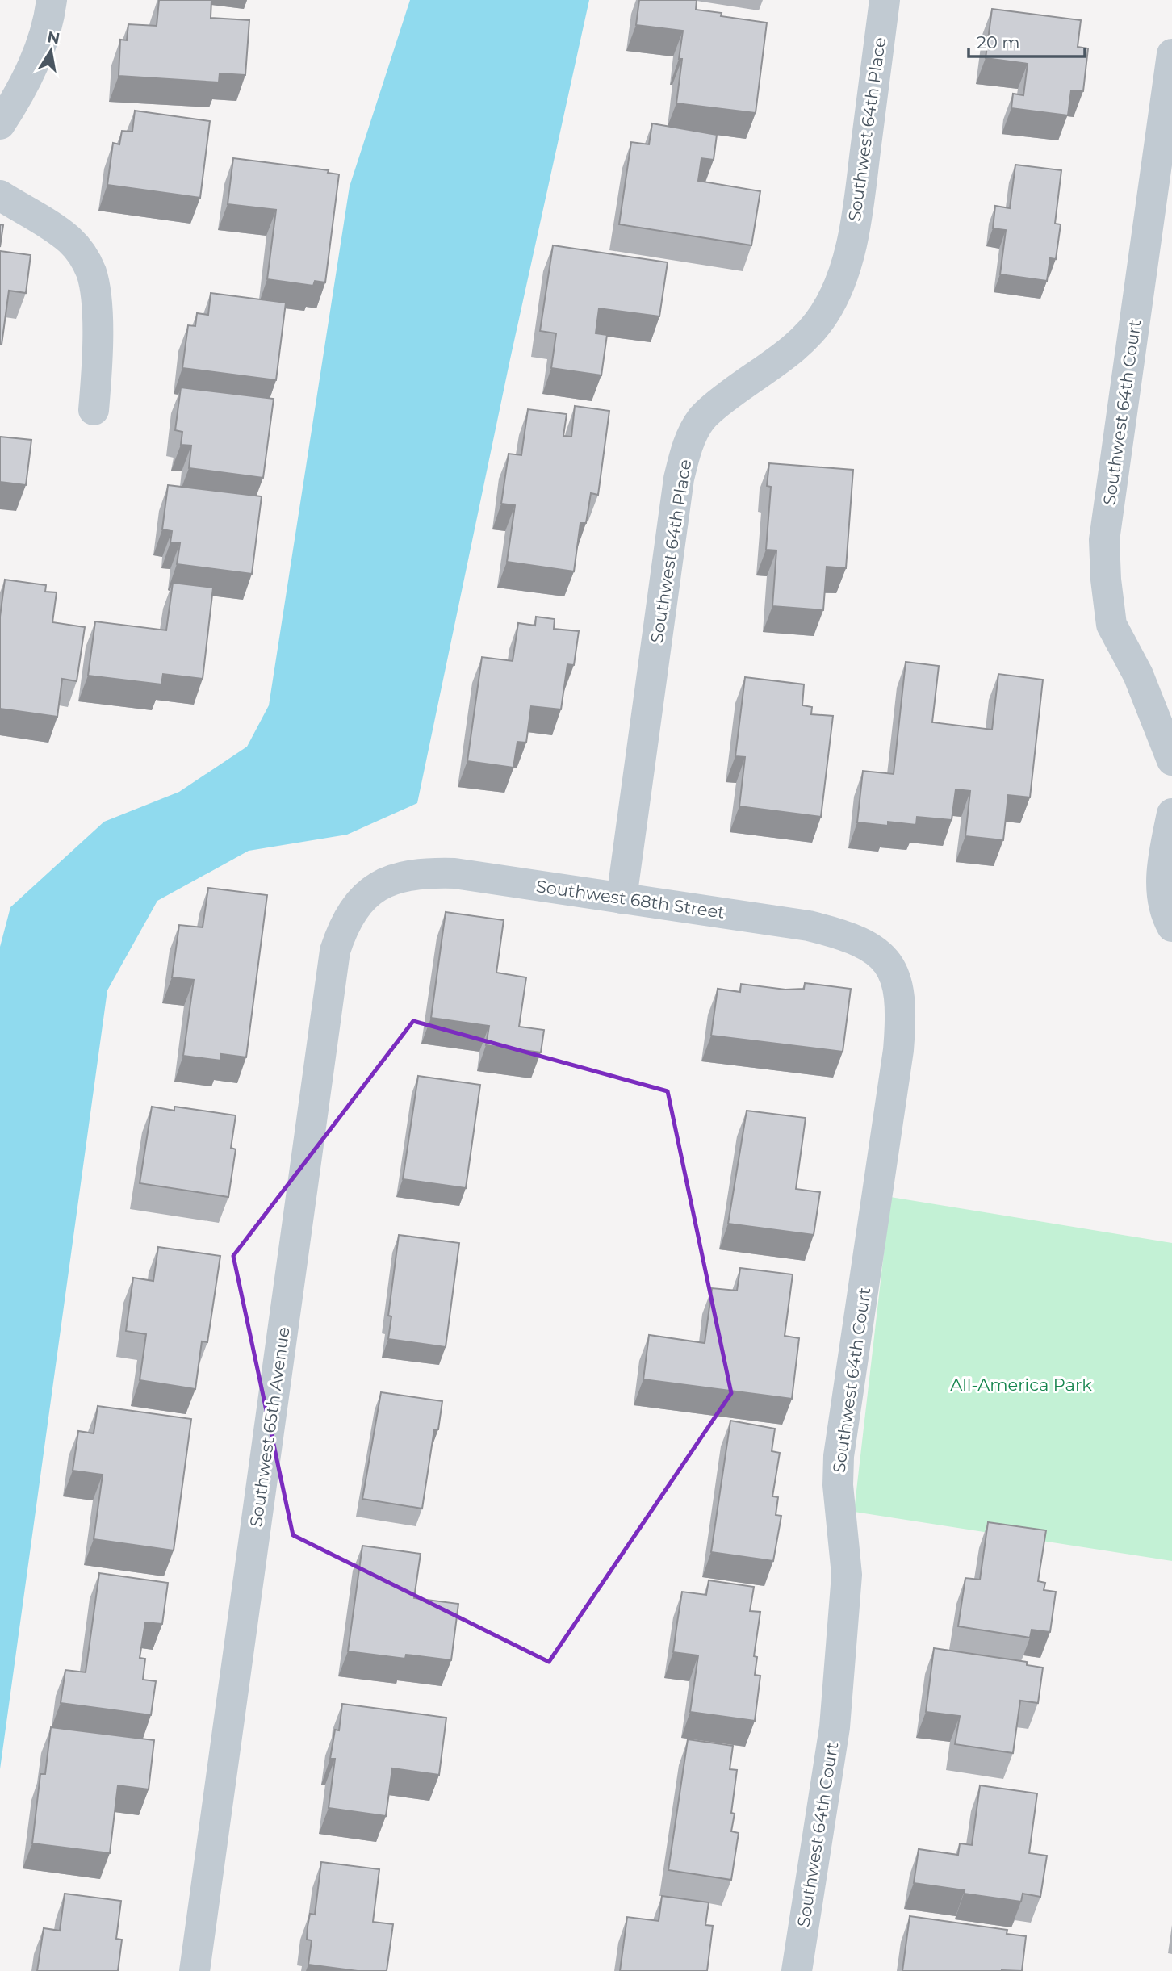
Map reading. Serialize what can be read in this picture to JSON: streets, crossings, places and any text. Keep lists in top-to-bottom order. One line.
{"streets":{"street":["Southwest 64th Place","Southwest 64th Court","Southwest 68th Street","Southwest 65th Avenue"]},"crossings":[["Southwest 64th Place","Southwest 68th Street"],["Southwest 64th Court","Southwest 68th Street"],["Southwest 68th Street","Southwest 65th Avenue"]],"parks":["All-America Park"],"scale_bar":"20 m","north":"top"}
